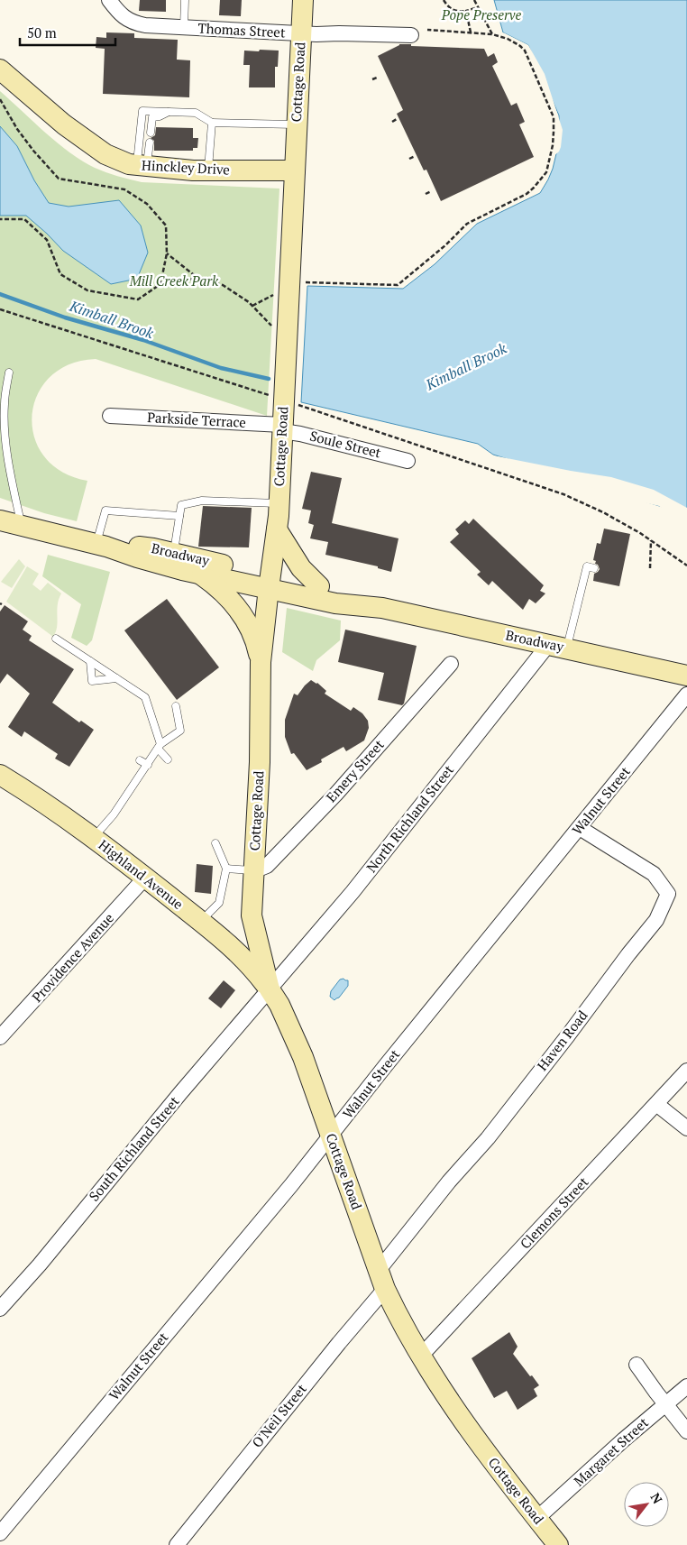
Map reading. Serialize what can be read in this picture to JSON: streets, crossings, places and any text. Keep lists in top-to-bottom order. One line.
{"streets":{"street":["Thomas Street","Cottage Road","Hinckley Drive","Parkside Terrace","Soule Street","Broadway","Emery Street","Walnut Street","North Richland Street","Highland Avenue","Providence Avenue","Haven Road","South Richland Street","Clemons Street","O'Neil Street","Margaret Street"]},"crossings":[["Thomas Street","Cottage Road"],["Cottage Road","Hinckley Drive"],["Cottage Road","Parkside Terrace"],["Cottage Road","Soule Street"],["Cottage Road","Broadway"],["Cottage Road","Emery Street"],["Cottage Road","Walnut Street"],["Cottage Road","North Richland Street"],["Cottage Road","Highland Avenue"],["Cottage Road","Haven Road"],["Cottage Road","South Richland Street"],["Cottage Road","Clemons Street"],["Cottage Road","O'Neil Street"],["Cottage Road","Margaret Street"],["Parkside Terrace","Soule Street"],["Broadway","North Richland Street"],["Walnut Street","Haven Road"],["North Richland Street","Highland Avenue"],["North Richland Street","South Richland Street"],["Highland Avenue","Providence Avenue"],["Highland Avenue","South Richland Street"],["Haven Road","O'Neil Street"]],"water":["Kimball Brook"],"parks":["Pope Preserve","Mill Creek Park"],"scale_bar":"50 m","north":"top right"}
